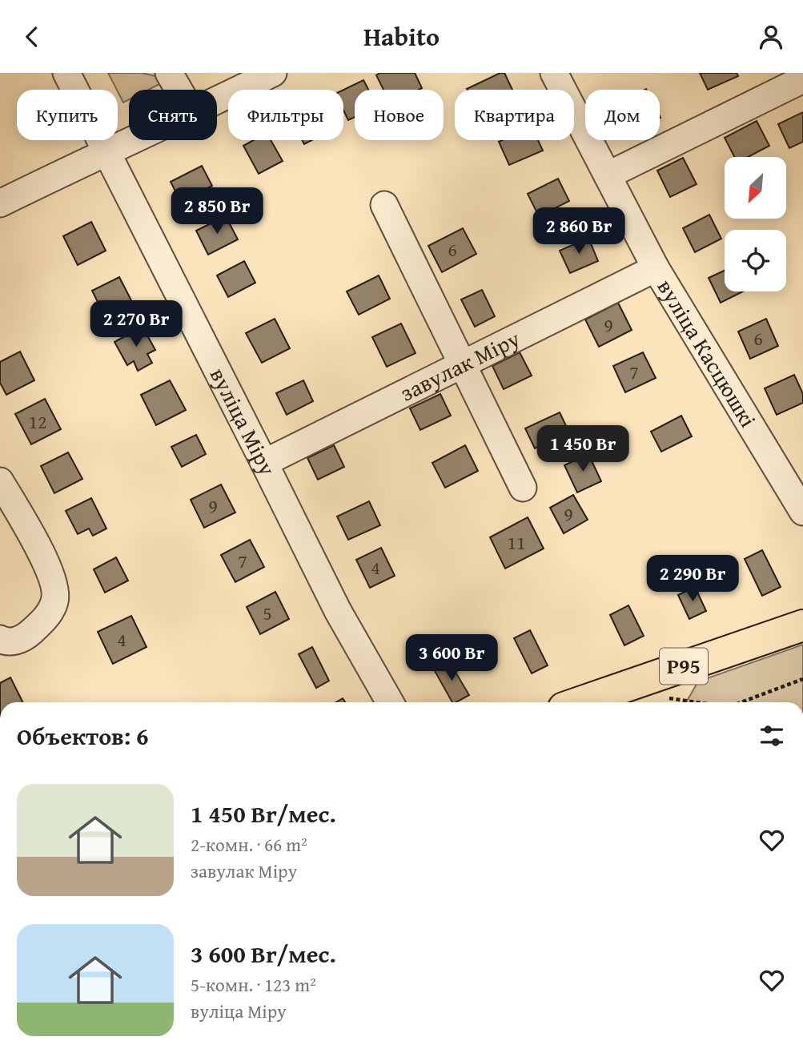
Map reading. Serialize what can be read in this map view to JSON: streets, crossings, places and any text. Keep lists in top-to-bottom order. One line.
{"streets":{"main road":["Р95"],"street":["вуліца Касцюшкі","завулак Міру","вуліца Міру"]},"crossings":[["вуліца Касцюшкі","завулак Міру"],["завулак Міру","вуліца Міру"]],"house_numbers":["6","9","6","7","12","9","9","11","7","4","5","4"],"north":"bottom left","page":{"header":"Habito","chip":["Купить","Снять","Фильтры","Новое","Квартира","Дом"],"price":["2 850 Br","2 860 Br","2 270 Br","1 450 Br","2 290 Br","3 600 Br"],"heading":"Объектов: 6","list":[{"name":"1 450 Br/мес.","note":"2-комн. · 66 m² · завулак Міру"},{"name":"3 600 Br/мес.","note":"5-комн. · 123 m² · вуліца Міру"}]}}
